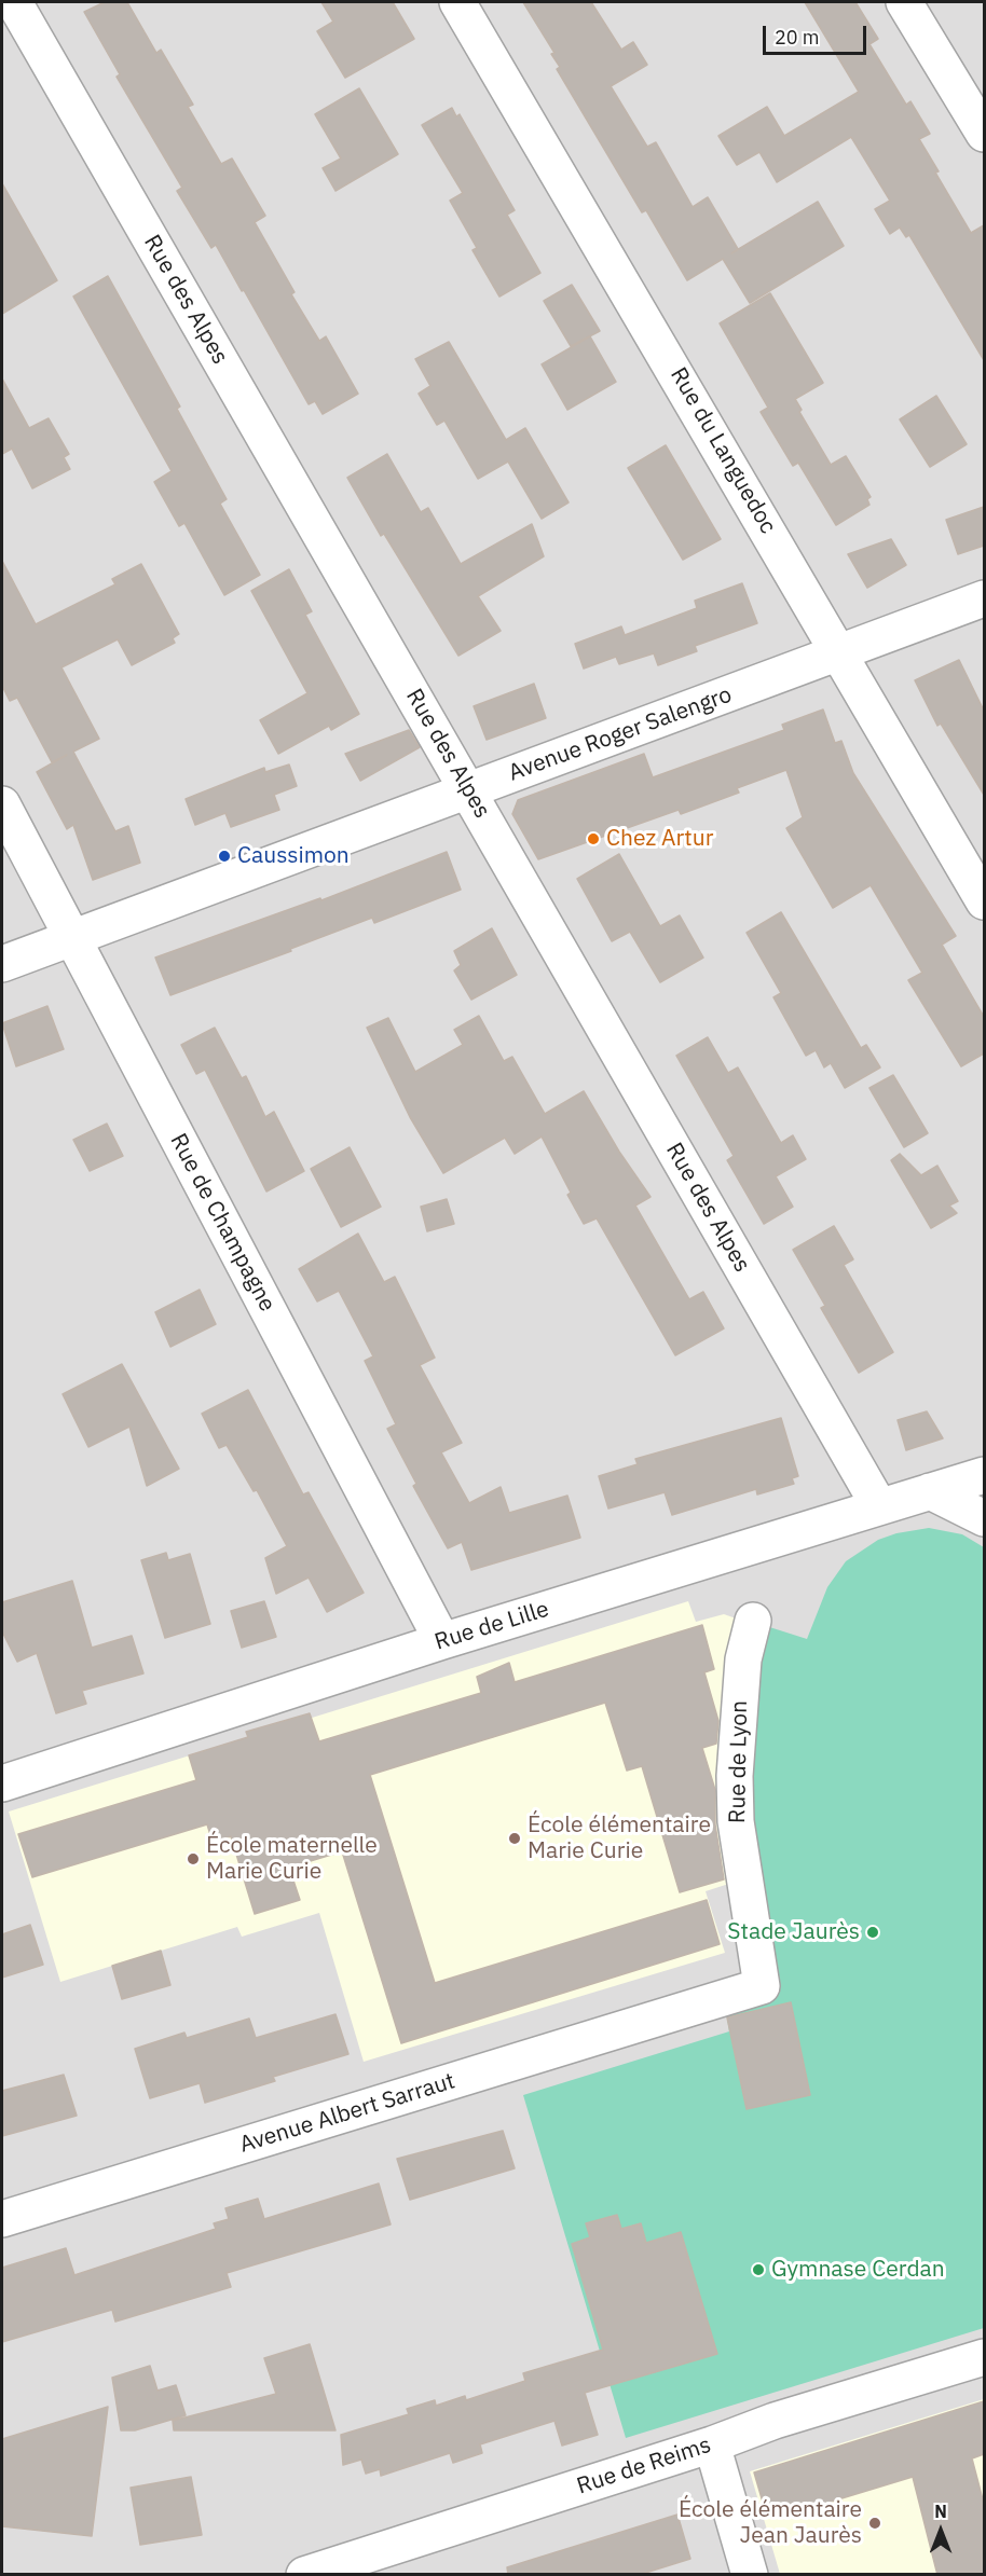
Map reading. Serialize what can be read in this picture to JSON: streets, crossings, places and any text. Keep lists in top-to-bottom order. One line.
{"streets":{"street":["Rue des Alpes","Rue du Languedoc","Avenue Roger Salengro","Rue de Champagne","Rue de Lille","Rue de Lyon","Avenue Albert Sarraut","Rue de Reims"]},"crossings":[["Rue des Alpes","Avenue Roger Salengro"],["Rue des Alpes","Rue de Lille"],["Rue du Languedoc","Avenue Roger Salengro"],["Avenue Roger Salengro","Rue de Champagne"],["Rue de Champagne","Rue de Lille"],["Rue de Lyon","Avenue Albert Sarraut"]],"places":["Chez Artur","Caussimon","École élémentaire Marie Curie","École maternelle Marie Curie","Stade Jaurès","Gymnase Cerdan","École élémentaire Jean Jaurès"],"scale_bar":"20 m","north":"top"}
